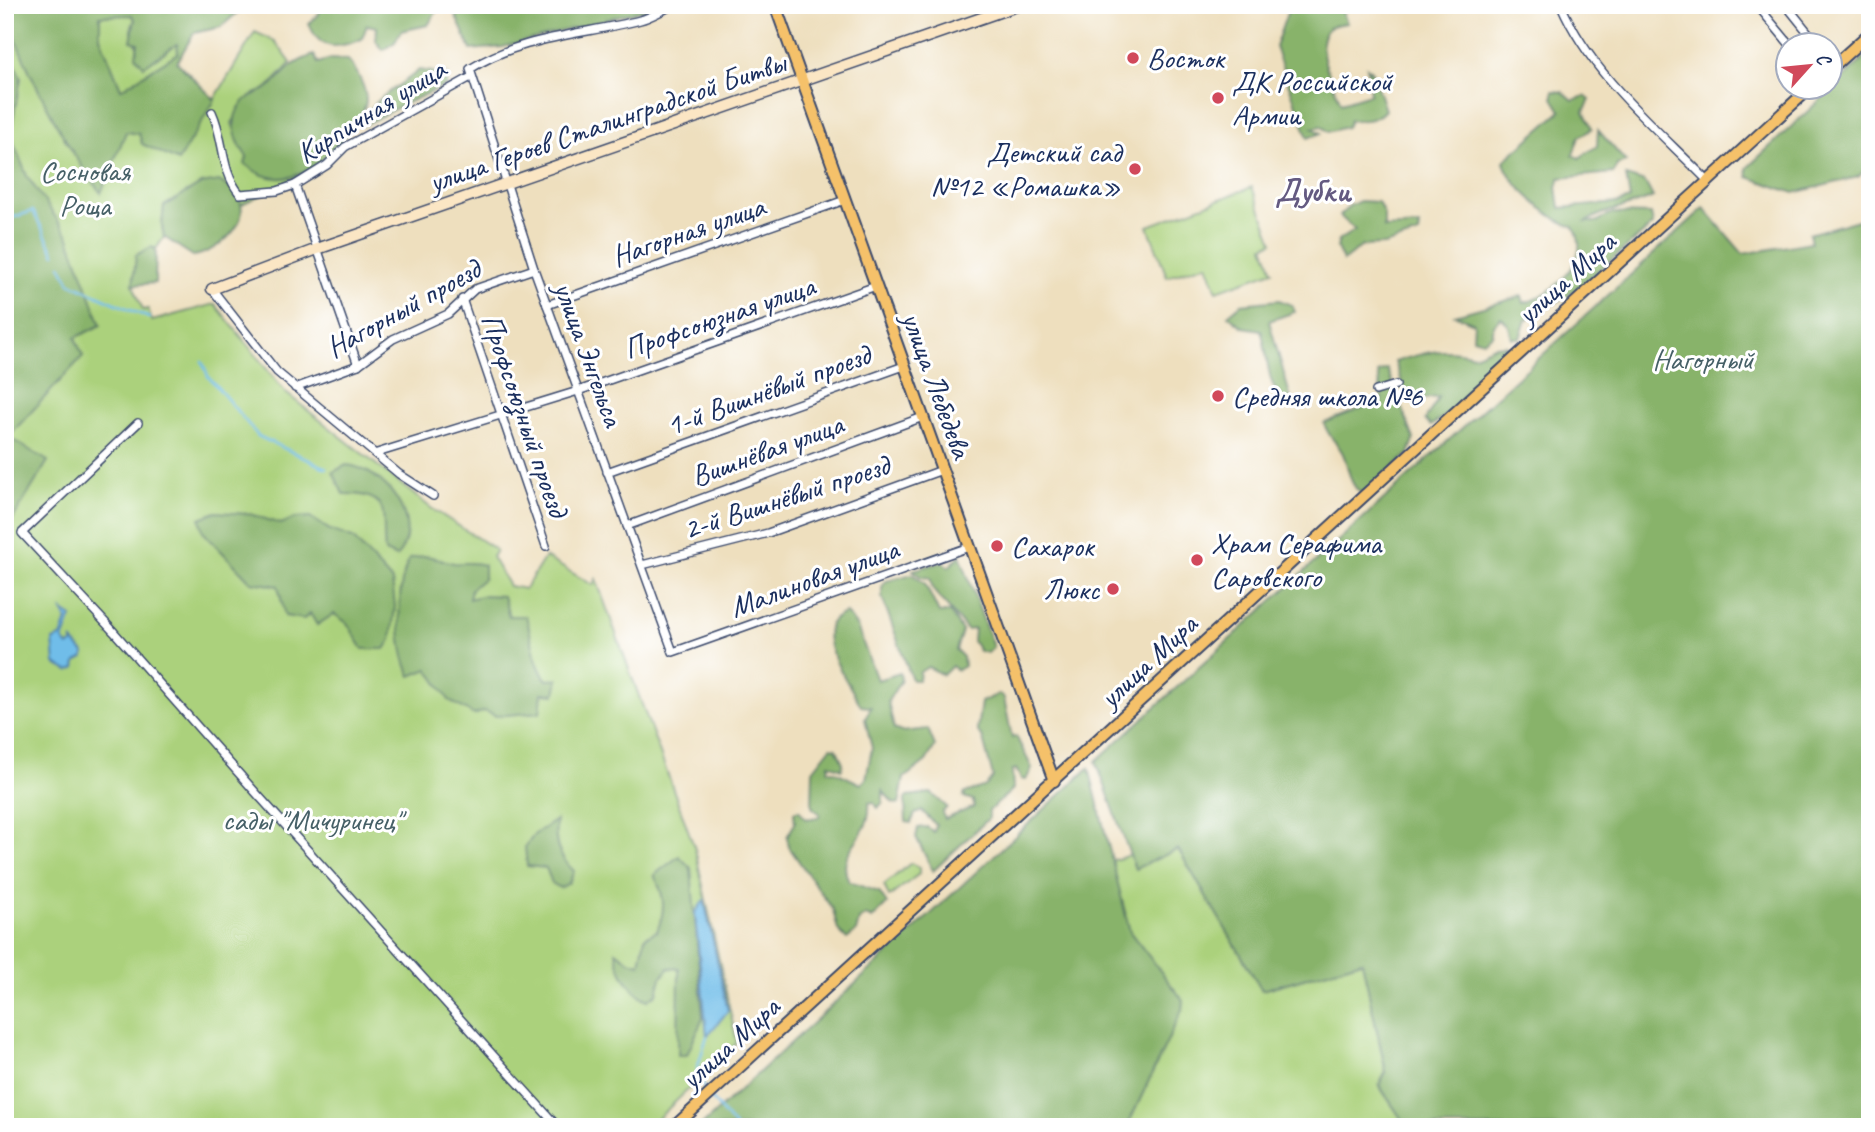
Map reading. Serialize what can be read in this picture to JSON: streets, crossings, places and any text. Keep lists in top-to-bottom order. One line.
{"streets":{"main road":["улица Мира","улица Лебедева"],"street":["Кирпичная улица","улица Героев Сталинградской Битвы","Нагорная улица","Нагорный проезд","Профсоюзная улица","улица Энгельса","1-й Вишнёвый проезд","Профсоюзный проезд","Вишнёвая улица","2-й Вишнёвый проезд","Малиновая улица"]},"crossings":[["Кирпичная улица","улица Энгельса"],["улица Героев Сталинградской Битвы","улица Энгельса"],["улица Героев Сталинградской Битвы","улица Лебедева"],["Нагорная улица","улица Энгельса"],["Нагорная улица","улица Лебедева"],["улица Мира","улица Лебедева"],["Нагорный проезд","улица Энгельса"],["Нагорный проезд","Профсоюзный проезд"],["Профсоюзная улица","улица Энгельса"],["Профсоюзная улица","улица Лебедева"],["Профсоюзная улица","Профсоюзный проезд"],["улица Энгельса","1-й Вишнёвый проезд"],["улица Энгельса","Вишнёвая улица"],["улица Энгельса","2-й Вишнёвый проезд"],["улица Энгельса","Малиновая улица"],["улица Лебедева","1-й Вишнёвый проезд"],["улица Лебедева","Вишнёвая улица"],["улица Лебедева","2-й Вишнёвый проезд"],["улица Лебедева","Малиновая улица"]],"districts":["Дубки"],"parks":["Сосновая Роща","Нагорный","сады \"Мичуринец\""],"places":["Восток","ДК Российской Армии","Детский сад №12 «Ромашка»","Средняя школа №6","Сахарок","Храм Серафима Саровского","Люкс"],"north":"top right"}
